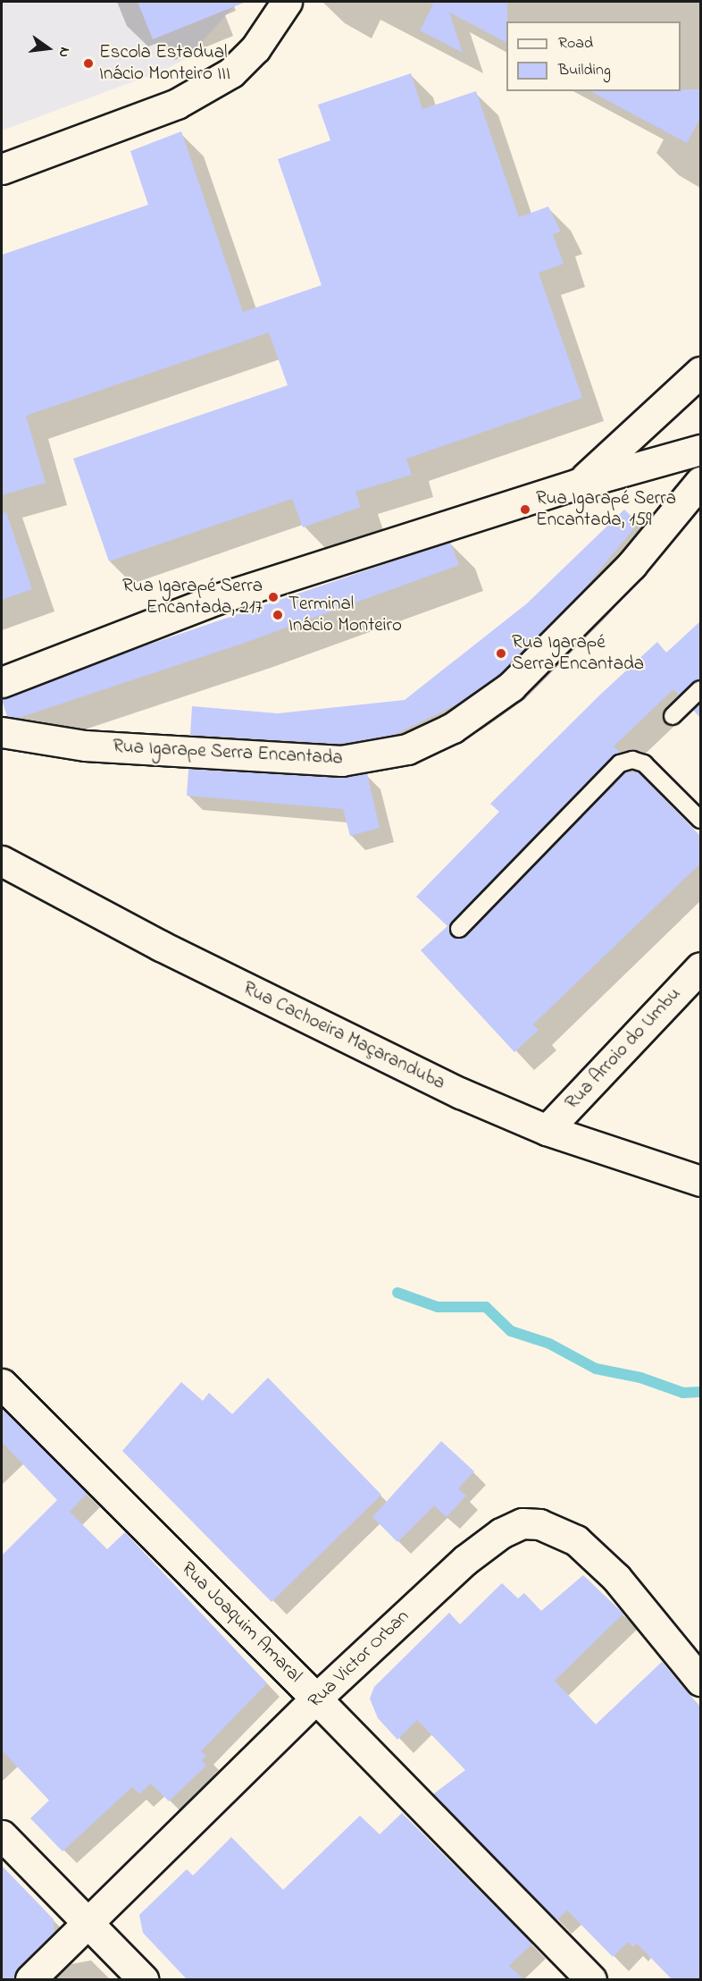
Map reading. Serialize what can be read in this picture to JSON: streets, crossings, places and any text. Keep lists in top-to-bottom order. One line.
{"streets":{"street":["Rua Igarape Serra Encantada","Rua Cachoeira Maçaranduba","Rua Arroio do Umbu","Rua Joaquim Amaral","Rua Victor Orban"]},"crossings":[["Rua Cachoeira Maçaranduba","Rua Arroio do Umbu"],["Rua Joaquim Amaral","Rua Victor Orban"]],"places":["Escola Estadual Inácio Monteiro III","Rua Igarapé Serra Encantada, 159","Rua Igarapé Serra Encantada, 217","Terminal Inácio Monteiro","Rua Igarapé Serra Encantada"],"legend":["Road","Building"],"north":"right"}
